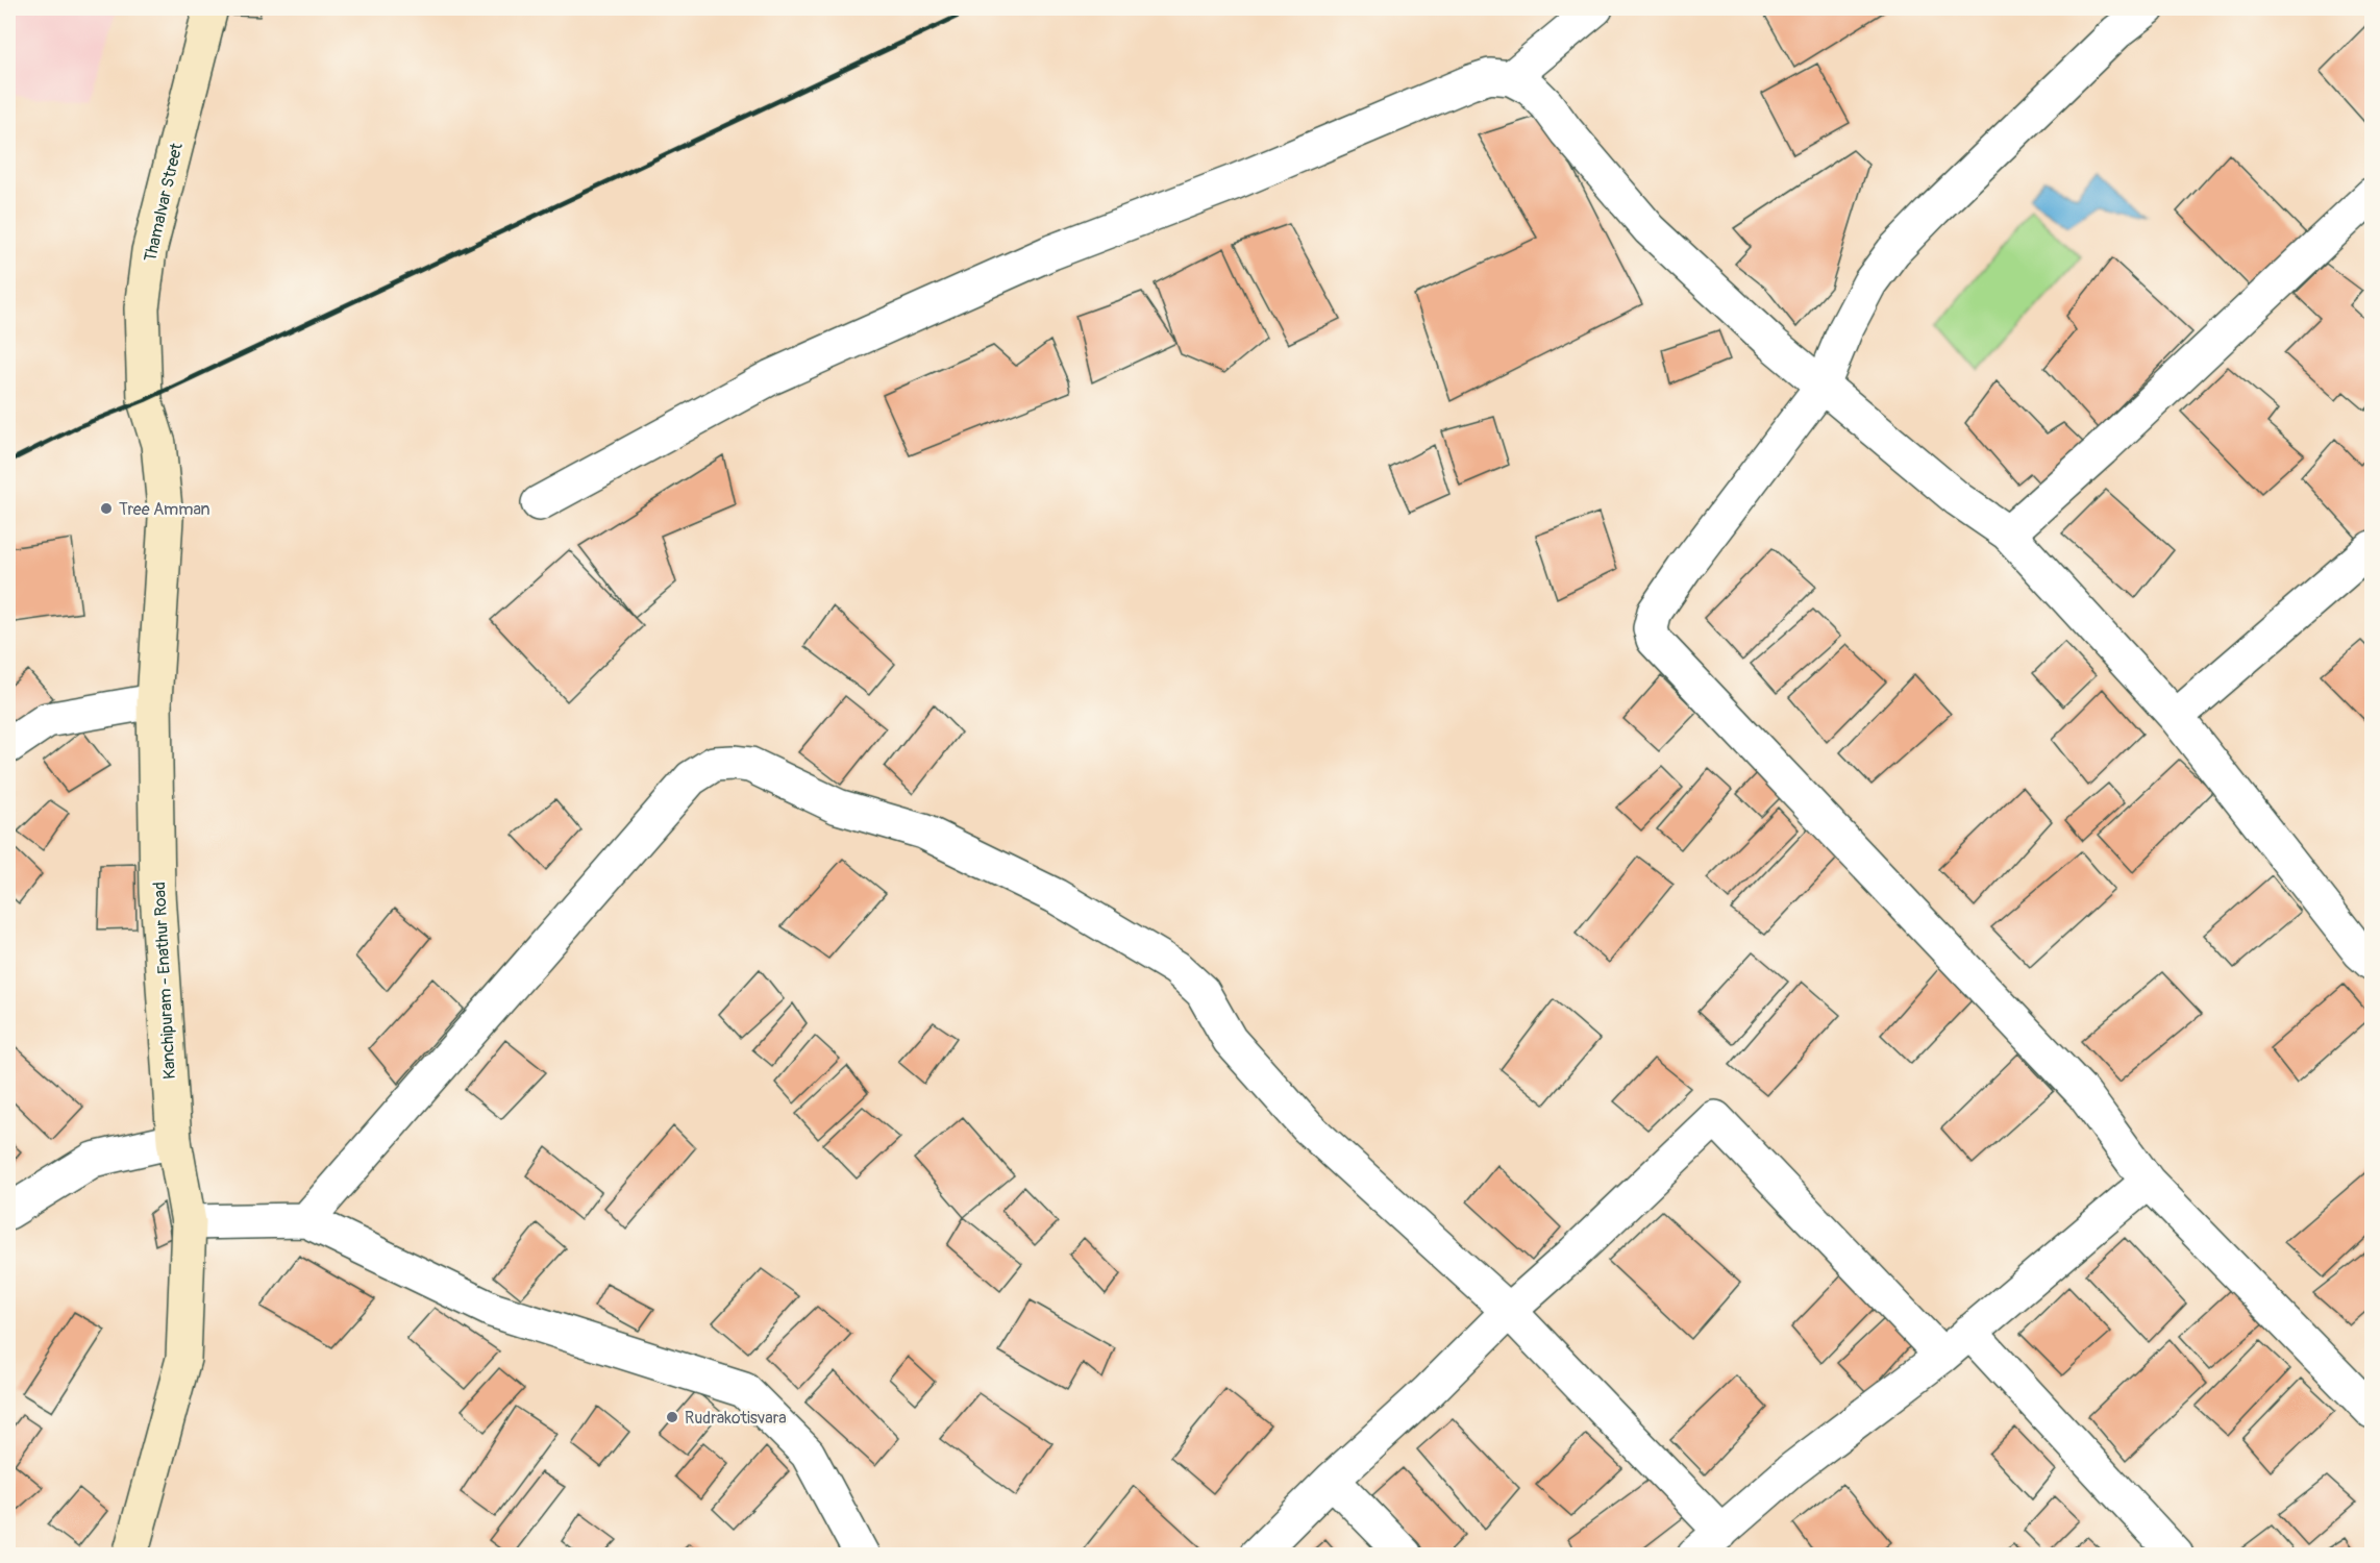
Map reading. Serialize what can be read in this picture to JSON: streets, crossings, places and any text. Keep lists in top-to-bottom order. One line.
{"streets":{"street":["Thamalvar Street","Kanchipuram - Enathur Road"]},"crossings":[["Thamalvar Street","Kanchipuram - Enathur Road"]],"places":["Tree Amman","Rudrakotisvara"]}
